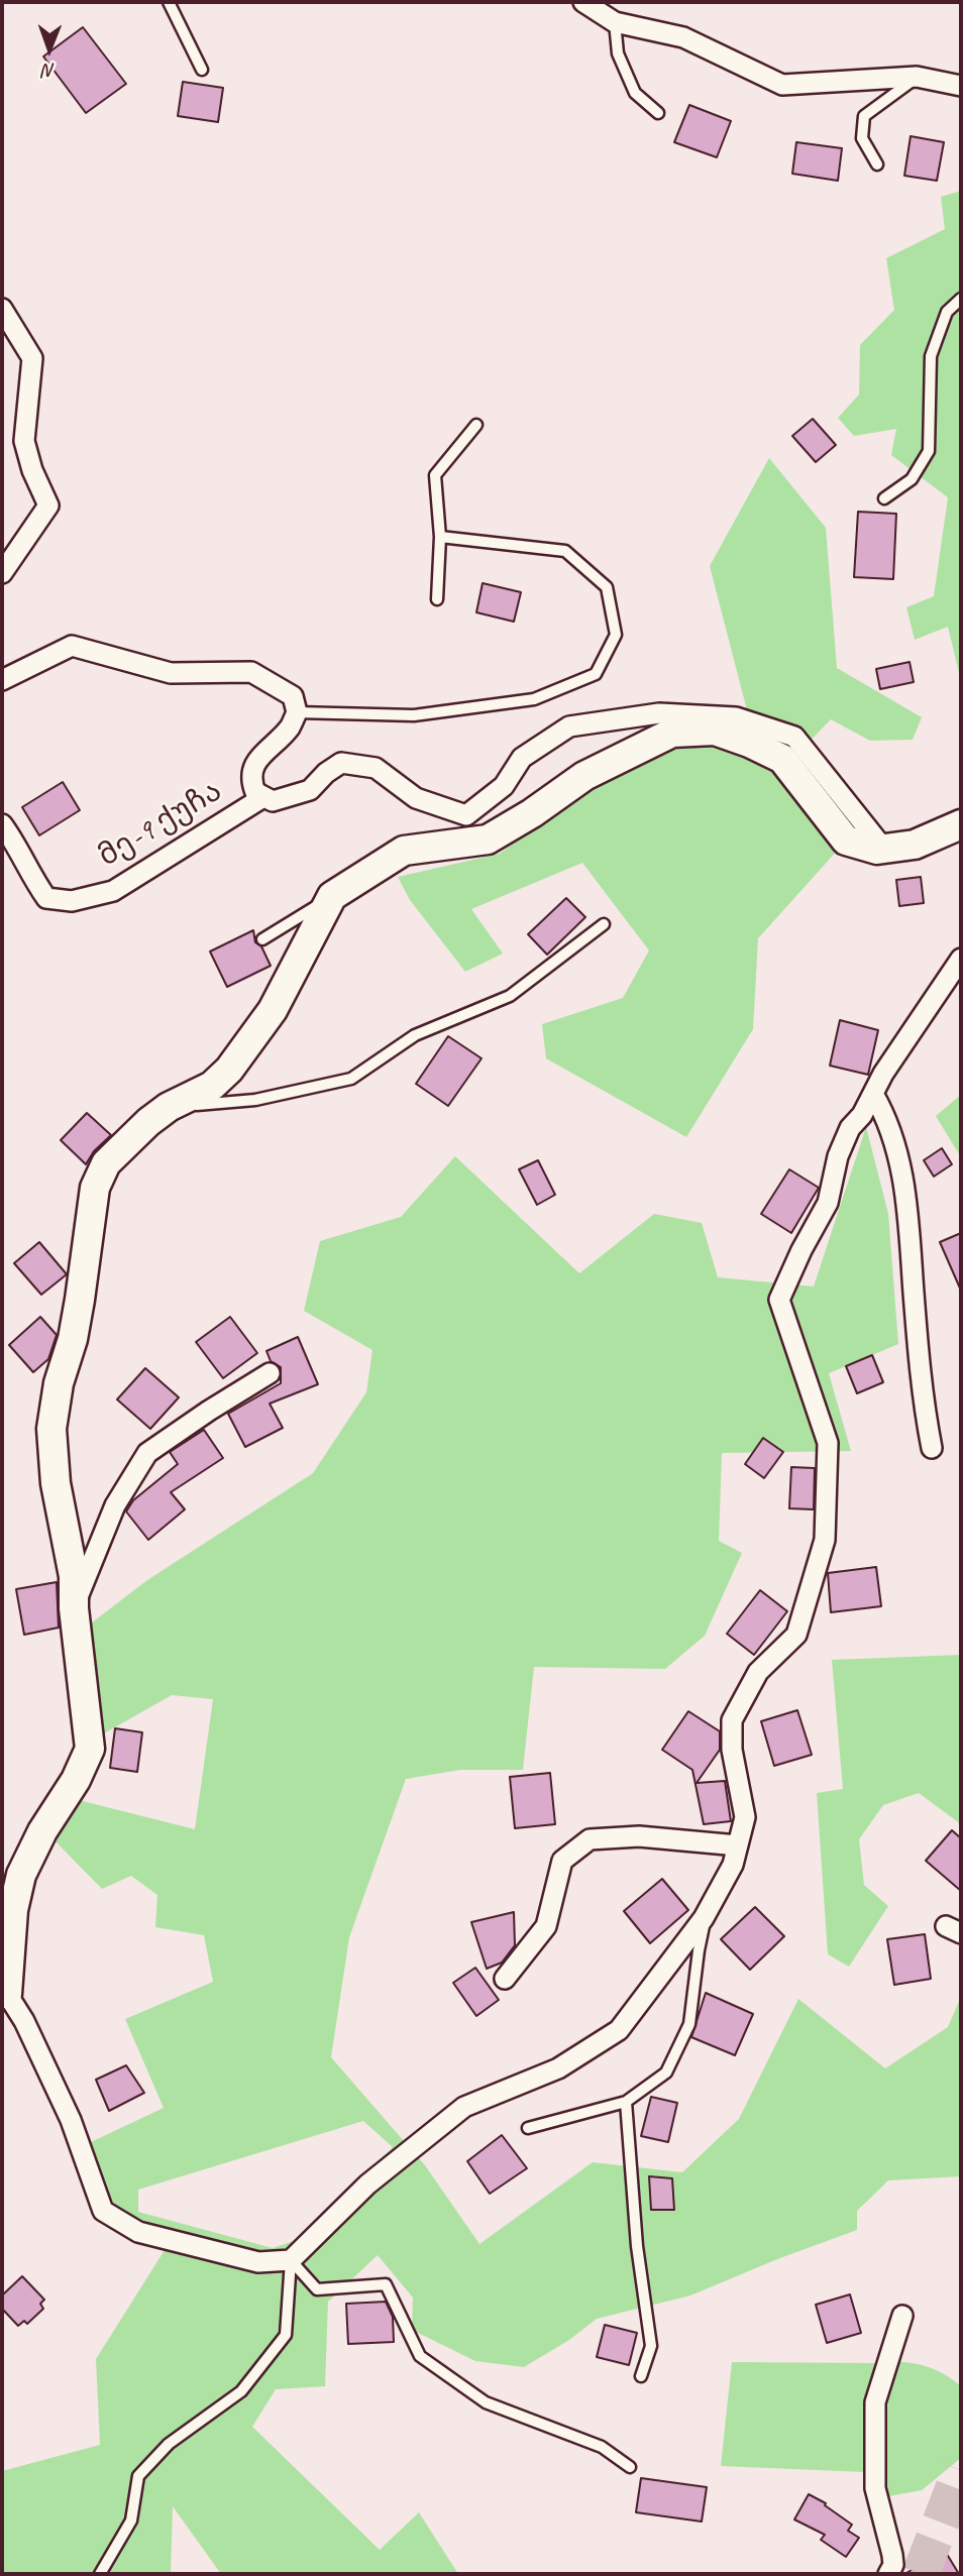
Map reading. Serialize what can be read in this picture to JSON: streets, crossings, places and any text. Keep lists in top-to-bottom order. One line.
{"streets":{"street":["მე-9 ქუჩა"]},"north":"bottom"}
